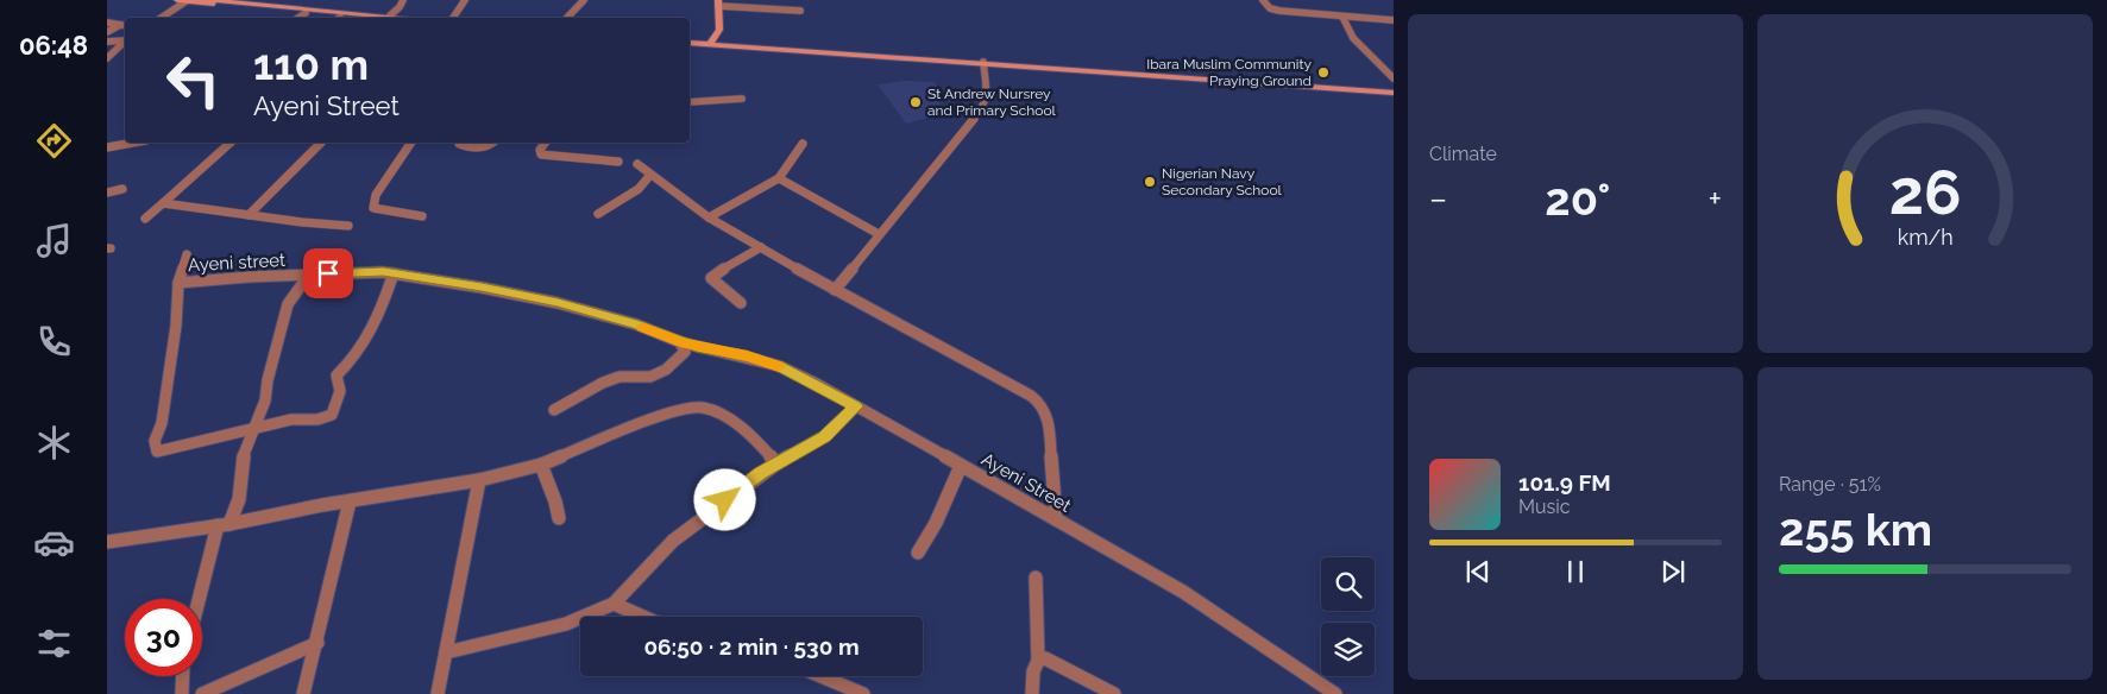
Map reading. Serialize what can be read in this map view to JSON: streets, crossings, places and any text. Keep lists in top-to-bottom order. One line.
{"streets":{"street":["Ayeni street","Ayeni Street"]},"crossings":[["Ayeni street","Ayeni Street"]],"places":["Ibara Muslim Community Praying Ground","St Andrew Nursrey and Primary School","Nigerian Navy Secondary School"],"page":{"tabs":"06:48","tile":["Climate",["Range · 51%","255 km"]],"turn":["110 m","Ayeni Street"],"heat":["−","20°","+"],"song":["101.9 FM","Music"],"limit":"30","trip":"06:50 · 2 min · 530 m","gauge":["26","km/h"]}}
